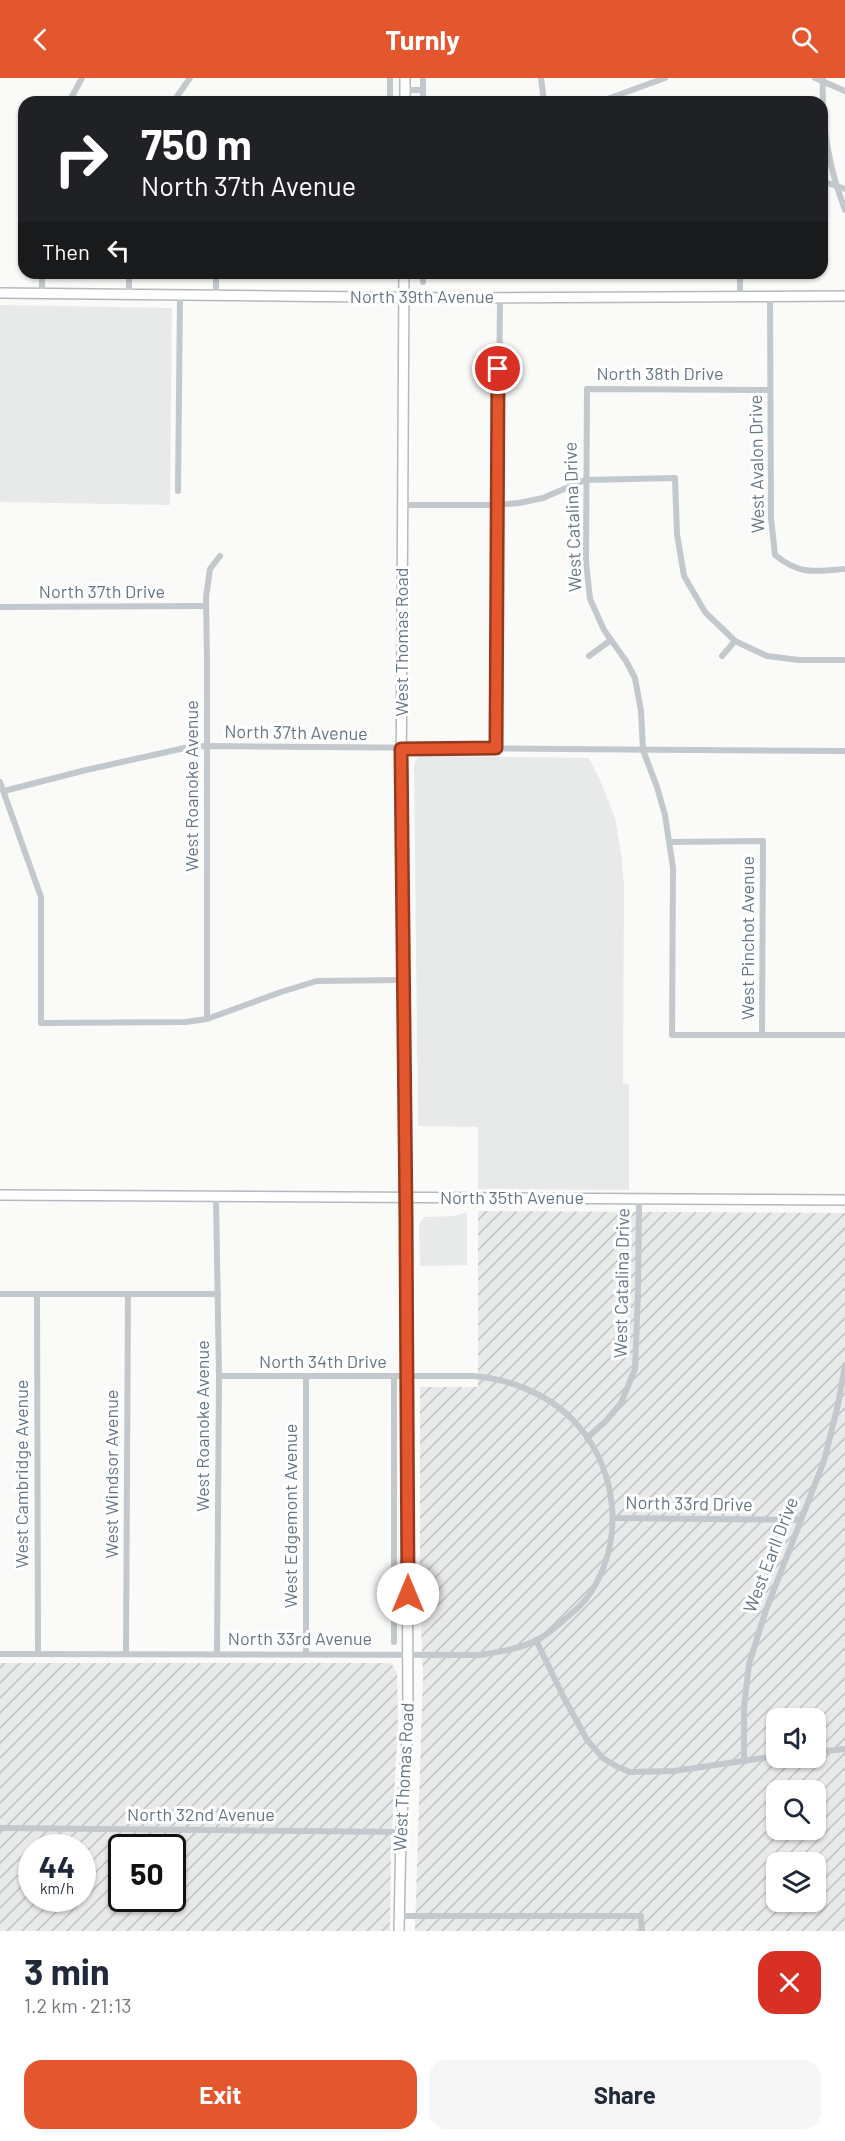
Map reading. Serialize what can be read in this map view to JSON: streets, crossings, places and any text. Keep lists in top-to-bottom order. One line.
{"streets":{"main road":["North 39th Avenue","West Thomas Road","North 35th Avenue"],"street":["North 38th Drive","West Avalon Drive","West Catalina Drive","North 37th Drive","North 37th Avenue","West Roanoke Avenue","West Pinchot Avenue","North 34th Drive","West Cambridge Avenue","West Windsor Avenue","North 33rd Drive","West Edgemont Avenue","West Earll Drive","North 33rd Avenue","North 32nd Avenue"]},"crossings":[["North 39th Avenue","West Avalon Drive"],["North 39th Avenue","West Thomas Road"],["North 38th Drive","West Avalon Drive"],["North 38th Drive","West Catalina Drive"],["West Catalina Drive","North 37th Avenue"],["West Catalina Drive","West Pinchot Avenue"],["West Catalina Drive","North 35th Avenue"],["West Catalina Drive","North 34th Drive"],["North 37th Drive","West Roanoke Avenue"],["West Thomas Road","North 37th Avenue"],["West Thomas Road","North 35th Avenue"],["West Thomas Road","North 34th Drive"],["West Thomas Road","North 33rd Avenue"],["West Thomas Road","North 32nd Avenue"],["North 37th Avenue","West Roanoke Avenue"],["West Roanoke Avenue","North 35th Avenue"],["West Roanoke Avenue","North 34th Drive"],["West Roanoke Avenue","North 33rd Avenue"],["North 34th Drive","West Edgemont Avenue"],["West Cambridge Avenue","North 33rd Avenue"],["West Windsor Avenue","North 33rd Avenue"],["North 33rd Drive","West Earll Drive"],["West Edgemont Avenue","North 33rd Avenue"]],"page":{"header":"Turnly","turn":["750 m","North 37th Avenue"],"then":"Then","speed":"44 km/h","limit":"50","heading":["3 min","1.2 km · 21:13"],"buttons":["Exit","Share"]}}
